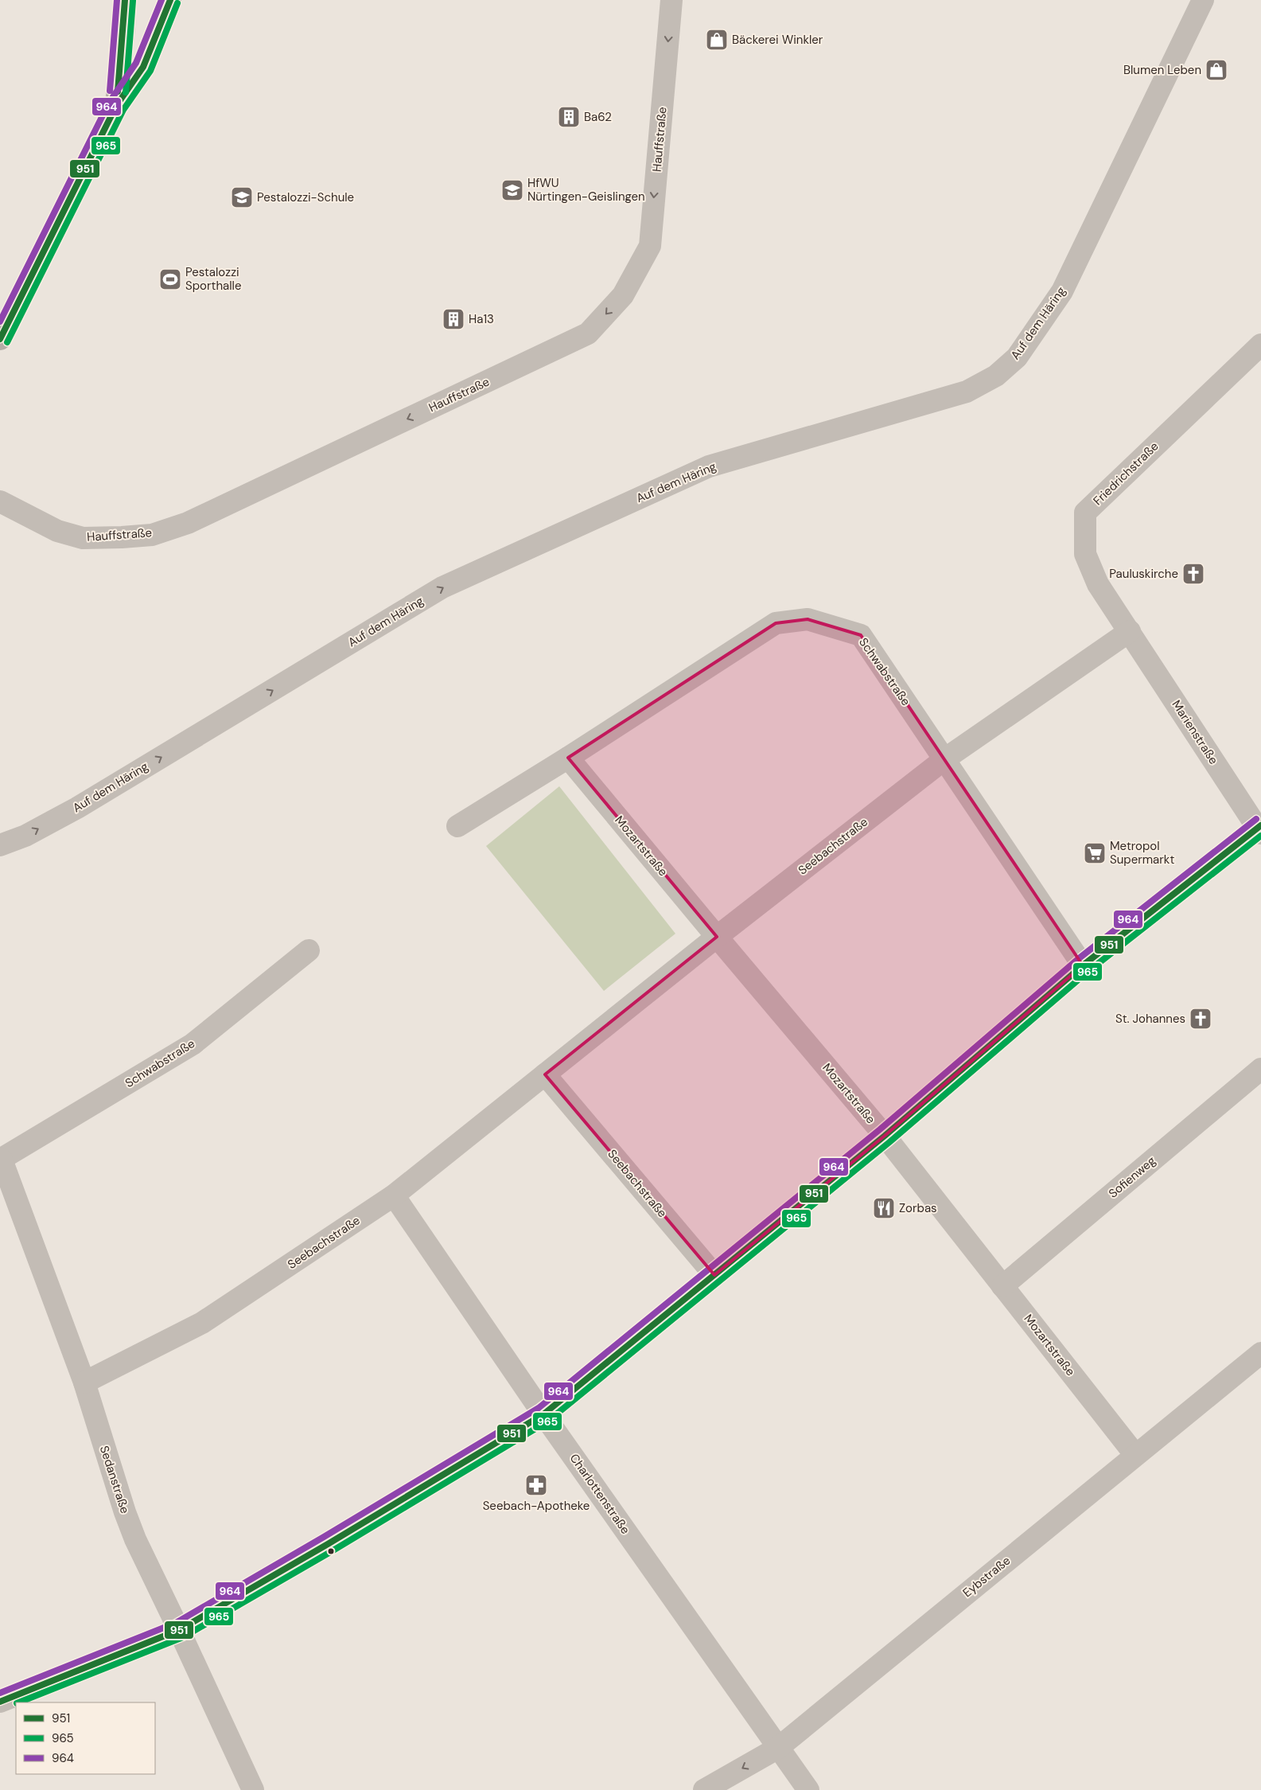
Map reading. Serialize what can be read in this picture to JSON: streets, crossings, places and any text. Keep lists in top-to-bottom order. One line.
{"streets":{"street":["Hauffstraße","Auf dem Häring","Friedrichstraße","Schwabstraße","Marienstraße","Mozartstraße","Seebachstraße","Sofienweg","Sedanstraße","Charlottenstraße","Eybstraße"]},"crossings":[["Friedrichstraße","Marienstraße"],["Friedrichstraße","Seebachstraße"],["Schwabstraße","Mozartstraße"],["Schwabstraße","Seebachstraße"],["Schwabstraße","Sedanstraße"],["Marienstraße","Seebachstraße"],["Mozartstraße","Seebachstraße"],["Mozartstraße","Sofienweg"],["Mozartstraße","Eybstraße"],["Seebachstraße","Sedanstraße"],["Seebachstraße","Charlottenstraße"],["Charlottenstraße","Eybstraße"]],"one_way":["Hauffstraße","Auf dem Häring"],"places":{"shop":["Bäckerei Winkler","Blumen Leben"],"building":["Ba62","Ha13"],"school or university":["HfWU Nürtingen-Geislingen","Pestalozzi-Schule"],"sports":["Pestalozzi Sporthalle"],"church":["Pauluskirche","St. Johannes"],"supermarket":["Metropol Supermarkt"],"restaurant":["Zorbas"],"pharmacy":["Seebach-Apotheke"]},"lines":["transit line 951","transit line 964","transit line 965"],"legend":["951","965","964"]}
